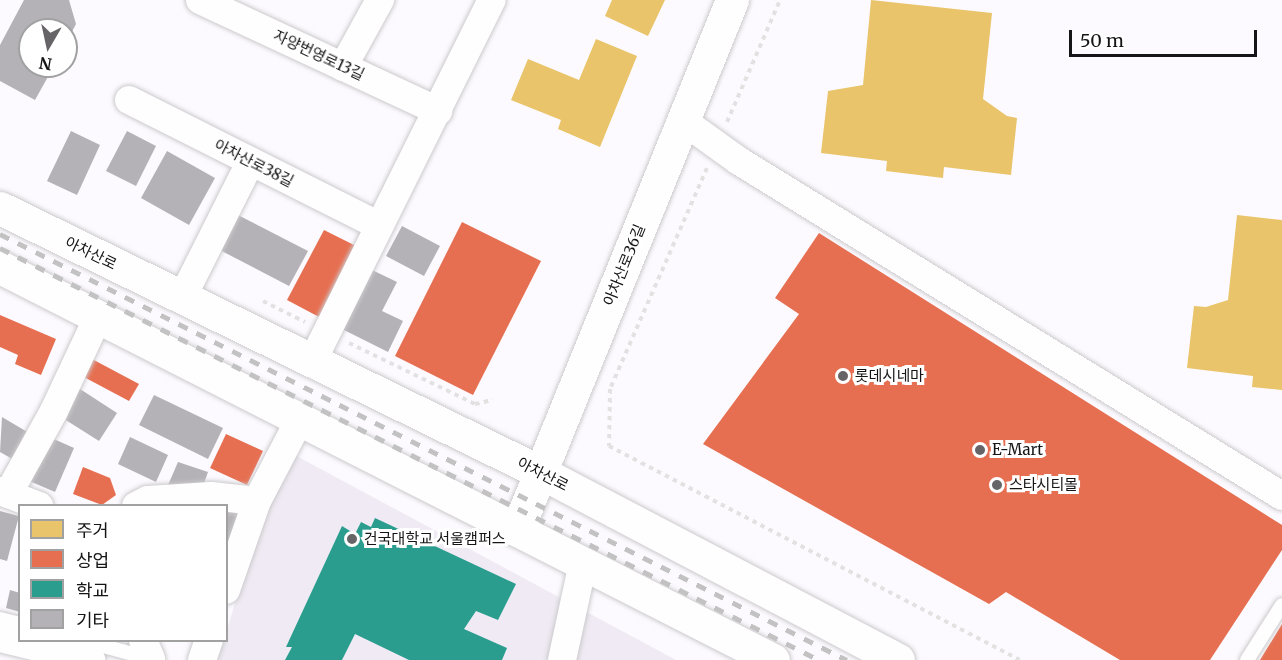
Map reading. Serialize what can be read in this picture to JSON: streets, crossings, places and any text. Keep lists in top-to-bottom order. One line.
{"streets":{"main road":["아차산로","아차산로36길"],"street":["자양번영로13길","아차산로38길"]},"crossings":[["아차산로","아차산로36길"]],"places":["롯데시네마","E-Mart","스타시티몰","건국대학교 서울캠퍼스"],"legend":["주거","상업","학교","기타"],"scale_bar":"50 m","north":"bottom"}
